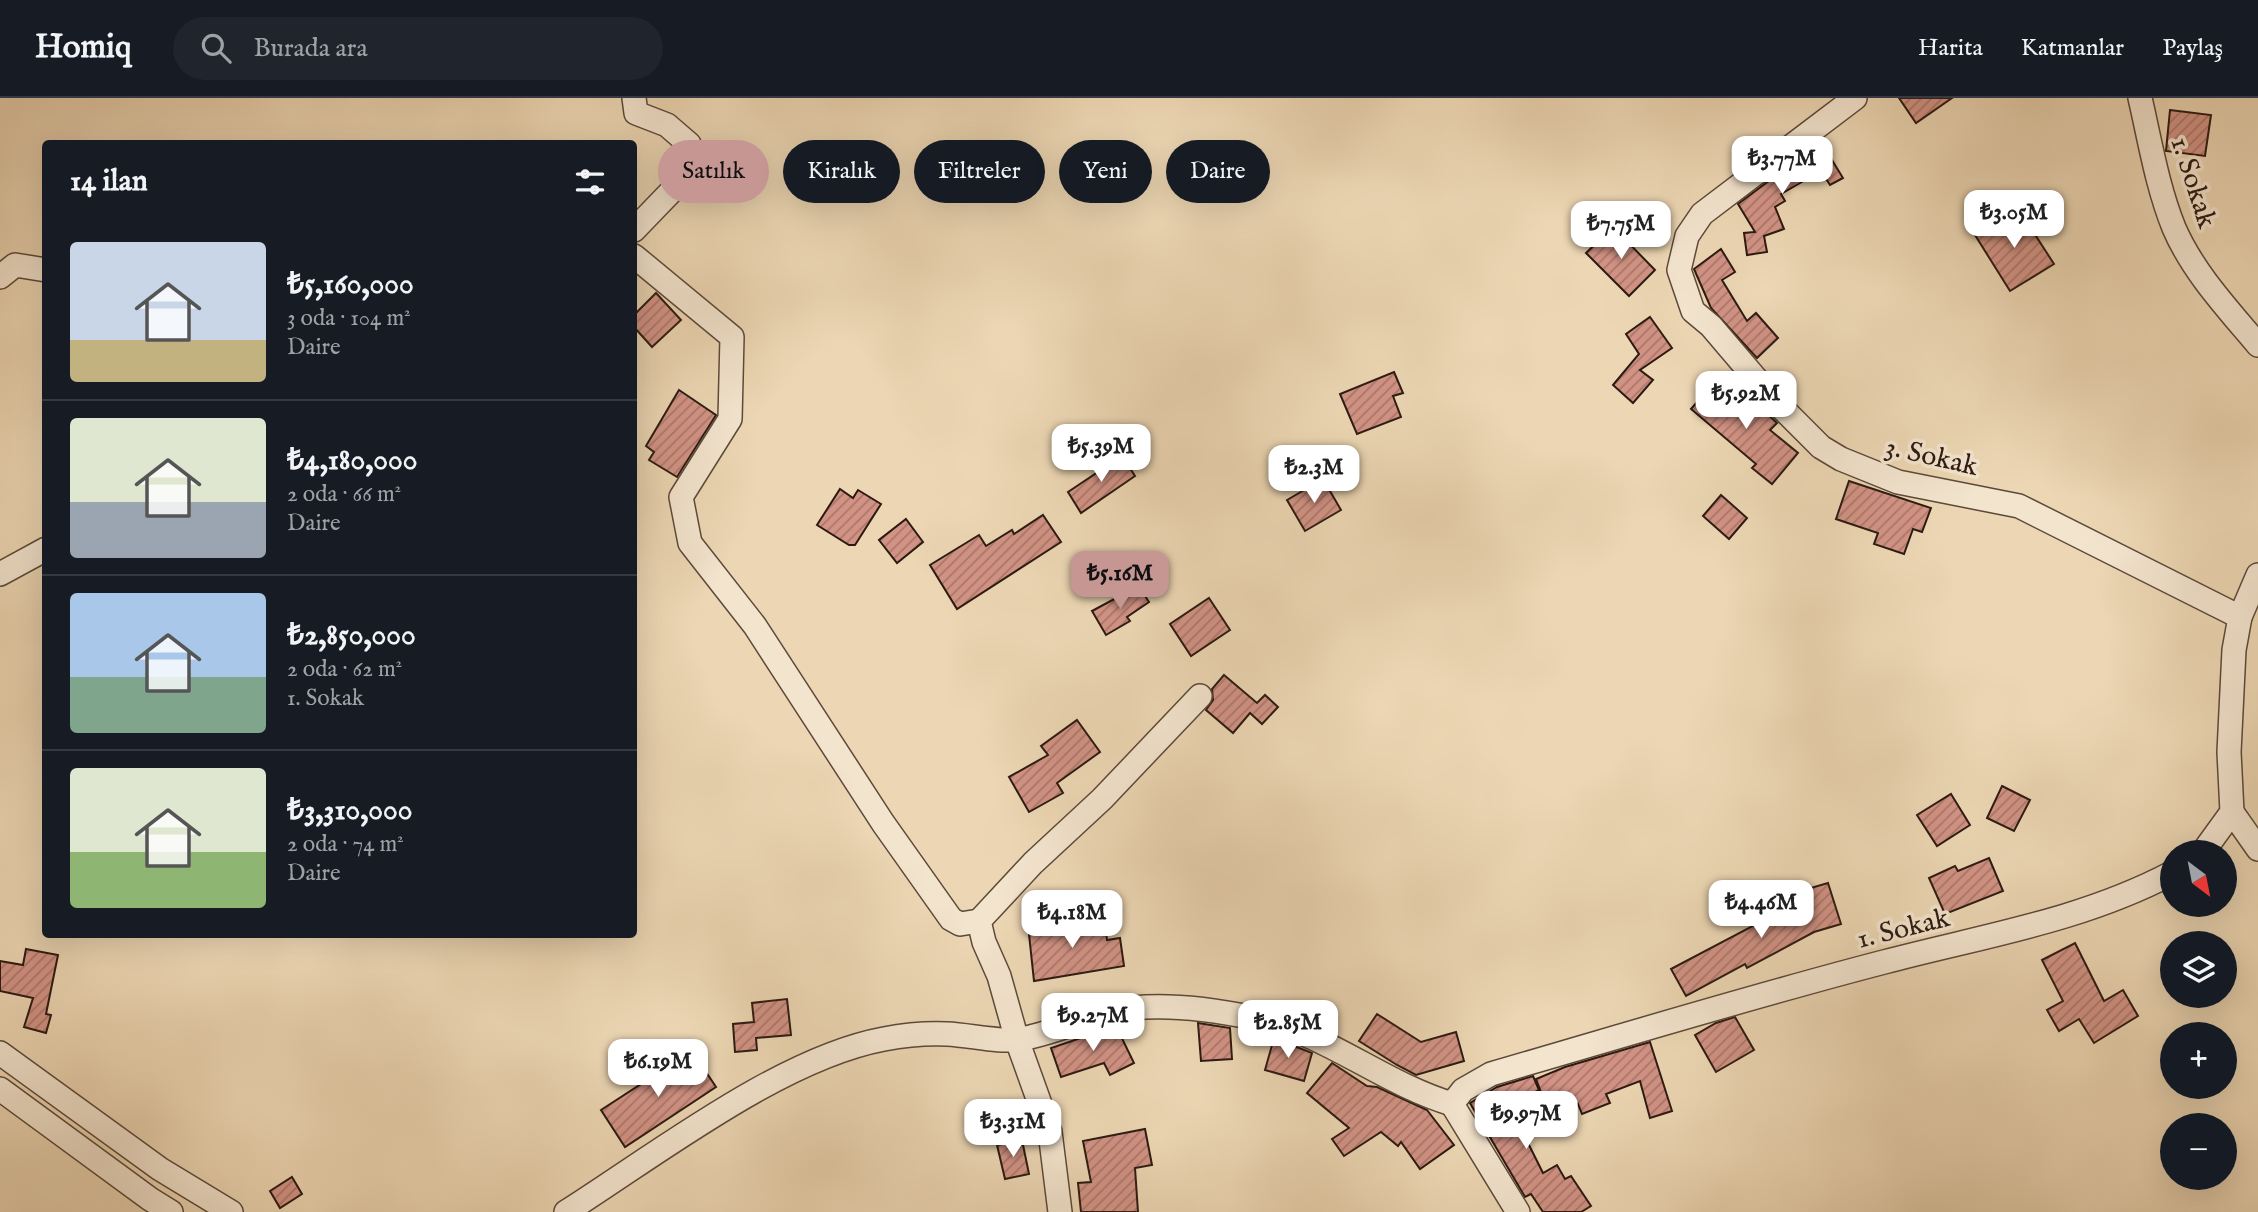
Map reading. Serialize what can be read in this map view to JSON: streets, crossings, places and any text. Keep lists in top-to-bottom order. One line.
{"streets":{"street":["1. Sokak","3. Sokak"]},"north":"bottom right","page":{"header":"Homiq","search":"Burada ara","nav":["Harita","Katmanlar","Paylaş"],"price":["₺3.77M","₺3.05M","₺7.75M","₺5.92M","₺5.39M","₺2.3M","₺5.16M","₺4.46M","₺4.18M","₺9.27M","₺2.85M","₺6.19M","₺9.97M","₺3.31M"],"chip":["Satılık","Kiralık","Filtreler","Yeni","Daire"],"heading":"14 ilan","list":[{"name":"₺5,160,000","note":"3 oda · 104 m² · Daire"},{"name":"₺4,180,000","note":"2 oda · 66 m² · Daire"},{"name":"₺2,850,000","note":"2 oda · 62 m² · 1. Sokak"},{"name":"₺3,310,000","note":"2 oda · 74 m² · Daire"}],"map_buttons":["+","−"]}}
